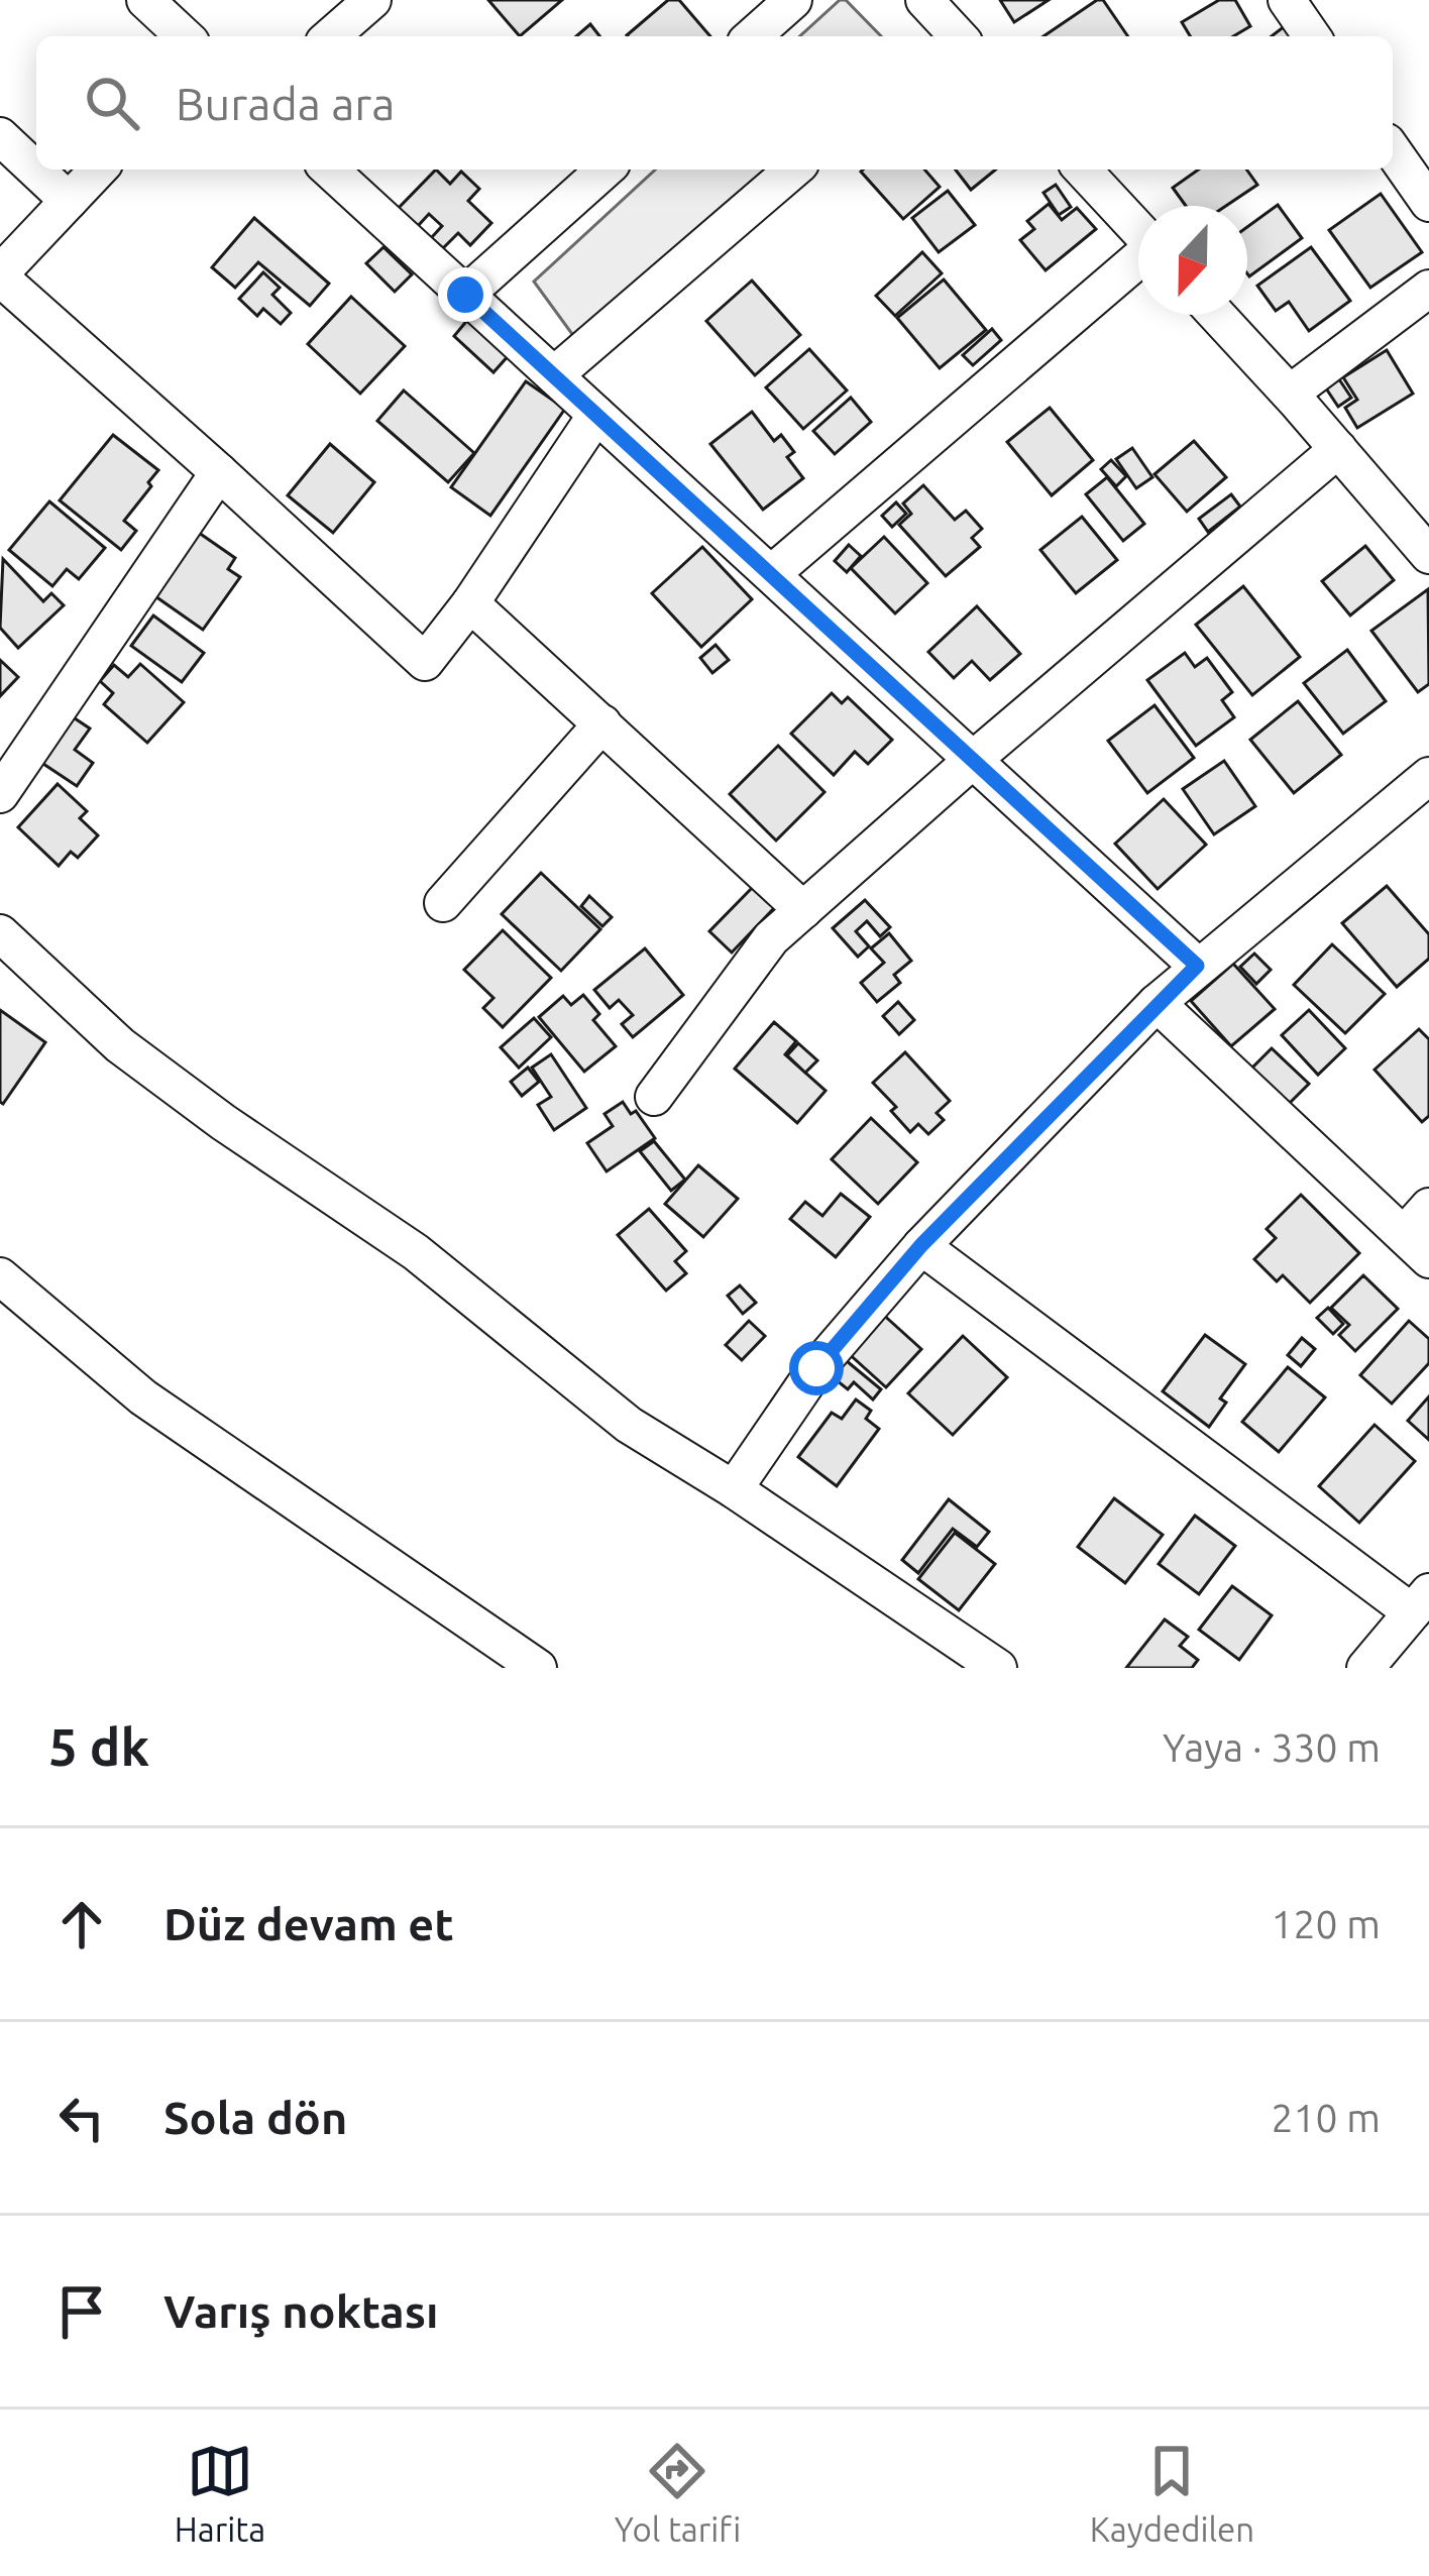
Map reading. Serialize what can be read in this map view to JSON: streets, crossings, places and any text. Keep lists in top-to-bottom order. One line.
{"north":"bottom","page":{"search":"Burada ara","heading":["5 dk","Yaya · 330 m"],"list":[["Düz devam et","120 m"],["Sola dön","210 m"],"Varış noktası"],"nav":["Harita","Yol tarifi","Kaydedilen"]}}
